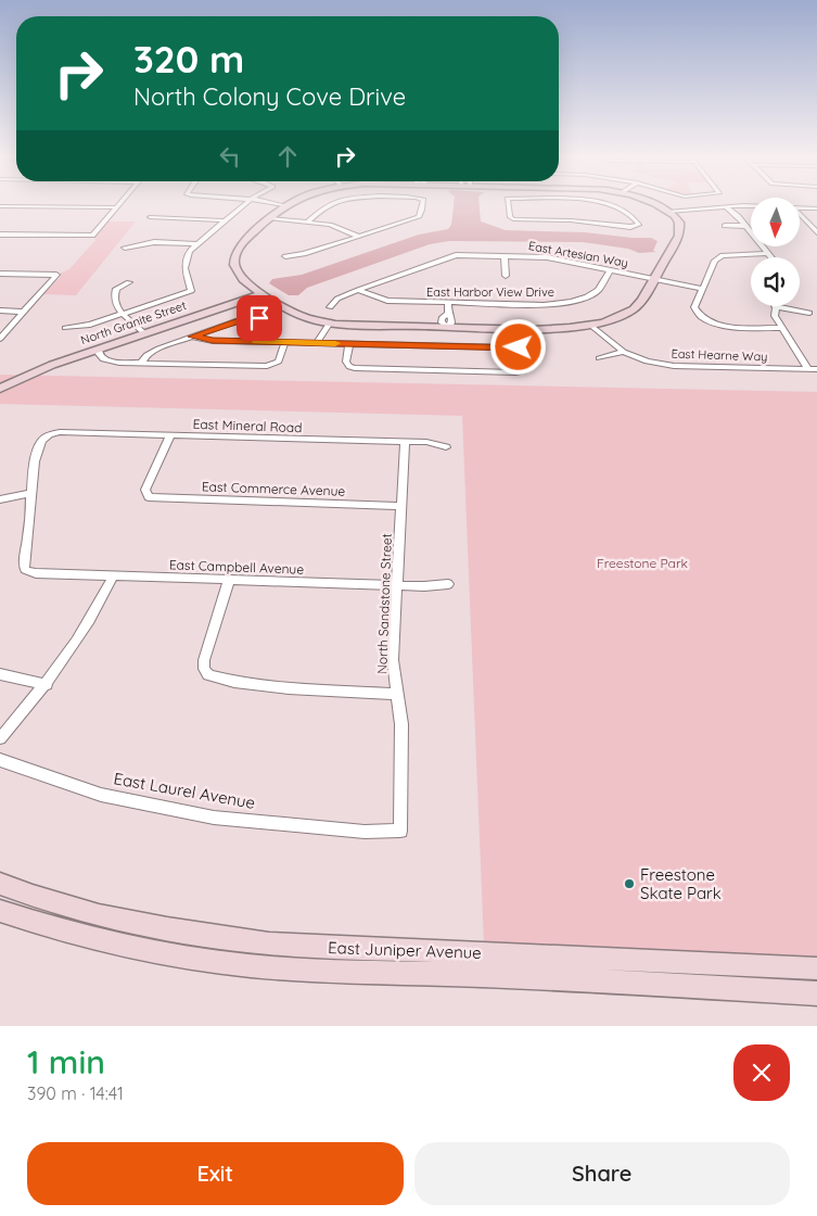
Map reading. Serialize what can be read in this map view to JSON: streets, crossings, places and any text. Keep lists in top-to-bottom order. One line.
{"streets":{"street":["East Artesian Way","East Harbor View Drive","North Granite Street","East Hearne Way","East Mineral Road","East Commerce Avenue","East Campbell Avenue","North Sandstone Street","East Laurel Avenue","East Juniper Avenue"]},"crossings":[["East Artesian Way","East Harbor View Drive"],["East Mineral Road","East Commerce Avenue"],["East Mineral Road","East Campbell Avenue"],["East Mineral Road","North Sandstone Street"],["East Commerce Avenue","North Sandstone Street"],["East Campbell Avenue","North Sandstone Street"],["North Sandstone Street","East Laurel Avenue"]],"parks":["Freestone Park"],"places":["Freestone Skate Park"],"north":"bottom","page":{"turn":["320 m","North Colony Cove Drive"],"heading":["1 min","390 m · 14:41"],"buttons":["Exit","Share"]}}
